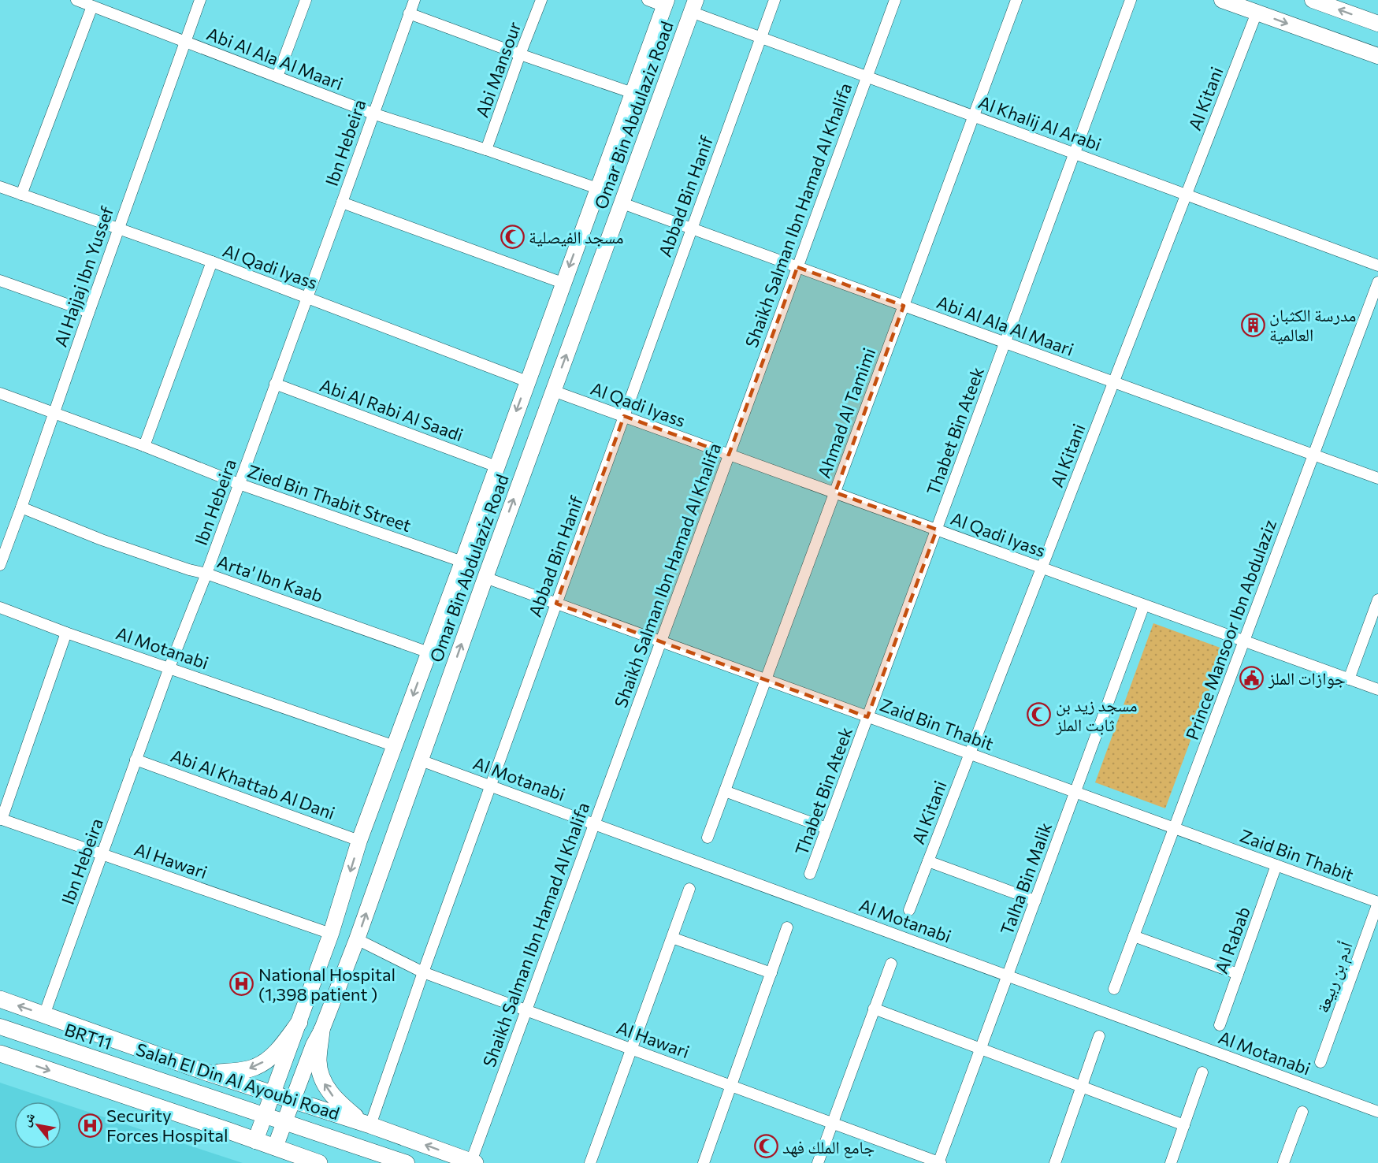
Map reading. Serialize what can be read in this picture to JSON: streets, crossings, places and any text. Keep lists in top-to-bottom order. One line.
{"streets":{"main road":["Omar Bin Abdulaziz Road","BRT11","Salah El Din Al Ayoubi Road"],"street":["Abi Al Ala Al Maari","Abi Mansour","Al Kitani","Al Khalij Al Arabi","Ibn Hebeira","Abbad Bin Hanif","Shaikh Salman Ibn Hamad Al Khalifa","Al Qadi Iyass","Al Hajjaj Ibn Yussef","Abi Al Rabi Al Saadi","Ahmad Al Tamimi","Thabet Bin Ateek","Zied Bin Thabit Street","Arta' Ibn Kaab","Prince Mansoor Ibn Abdulaziz","Al Motanabi","Zaid Bin Thabit","Abi Al Khattab Al Dani","Al Hawari","Talha Bin Malik","Al Rabab","أدم بن ربيعة"]},"crossings":[["Abi Al Ala Al Maari","Abi Mansour"],["Abi Al Ala Al Maari","Al Kitani"],["Abi Al Ala Al Maari","Omar Bin Abdulaziz Road"],["Abi Al Ala Al Maari","Ibn Hebeira"],["Abi Al Ala Al Maari","Abbad Bin Hanif"],["Abi Al Ala Al Maari","Shaikh Salman Ibn Hamad Al Khalifa"],["Abi Al Ala Al Maari","Al Hajjaj Ibn Yussef"],["Abi Al Ala Al Maari","Ahmad Al Tamimi"],["Abi Al Ala Al Maari","Thabet Bin Ateek"],["Abi Al Ala Al Maari","Prince Mansoor Ibn Abdulaziz"],["Al Kitani","Al Khalij Al Arabi"],["Al Kitani","Al Qadi Iyass"],["Al Kitani","Zaid Bin Thabit"],["Omar Bin Abdulaziz Road","Al Khalij Al Arabi"],["Omar Bin Abdulaziz Road","Al Qadi Iyass"],["Omar Bin Abdulaziz Road","Abi Al Rabi Al Saadi"],["Omar Bin Abdulaziz Road","Zied Bin Thabit Street"],["Omar Bin Abdulaziz Road","Arta' Ibn Kaab"],["Omar Bin Abdulaziz Road","Al Motanabi"],["Omar Bin Abdulaziz Road","Zaid Bin Thabit"],["Omar Bin Abdulaziz Road","Abi Al Khattab Al Dani"],["Omar Bin Abdulaziz Road","Al Hawari"],["Omar Bin Abdulaziz Road","BRT11"],["Omar Bin Abdulaziz Road","Salah El Din Al Ayoubi Road"],["Al Khalij Al Arabi","Abbad Bin Hanif"],["Al Khalij Al Arabi","Shaikh Salman Ibn Hamad Al Khalifa"],["Al Khalij Al Arabi","Ahmad Al Tamimi"],["Al Khalij Al Arabi","Thabet Bin Ateek"],["Ibn Hebeira","Al Qadi Iyass"],["Ibn Hebeira","Abi Al Rabi Al Saadi"],["Ibn Hebeira","Zied Bin Thabit Street"],["Ibn Hebeira","Arta' Ibn Kaab"],["Ibn Hebeira","Al Motanabi"],["Ibn Hebeira","Abi Al Khattab Al Dani"],["Ibn Hebeira","Al Hawari"],["Ibn Hebeira","Salah El Din Al Ayoubi Road"],["Abbad Bin Hanif","Al Qadi Iyass"],["Abbad Bin Hanif","Al Motanabi"],["Abbad Bin Hanif","Zaid Bin Thabit"],["Abbad Bin Hanif","Al Hawari"],["Abbad Bin Hanif","Salah El Din Al Ayoubi Road"],["Shaikh Salman Ibn Hamad Al Khalifa","Al Qadi Iyass"],["Shaikh Salman Ibn Hamad Al Khalifa","Al Motanabi"],["Shaikh Salman Ibn Hamad Al Khalifa","Zaid Bin Thabit"],["Shaikh Salman Ibn Hamad Al Khalifa","Al Hawari"],["Shaikh Salman Ibn Hamad Al Khalifa","Salah El Din Al Ayoubi Road"],["Al Qadi Iyass","Al Hajjaj Ibn Yussef"],["Al Qadi Iyass","Ahmad Al Tamimi"],["Al Qadi Iyass","Thabet Bin Ateek"],["Al Qadi Iyass","Prince Mansoor Ibn Abdulaziz"],["Al Qadi Iyass","Talha Bin Malik"],["Al Hajjaj Ibn Yussef","Zied Bin Thabit Street"],["Al Hajjaj Ibn Yussef","Arta' Ibn Kaab"],["Ahmad Al Tamimi","Zaid Bin Thabit"],["Thabet Bin Ateek","Zaid Bin Thabit"],["Prince Mansoor Ibn Abdulaziz","Zaid Bin Thabit"],["Al Motanabi","Talha Bin Malik"],["Zaid Bin Thabit","Talha Bin Malik"],["Zaid Bin Thabit","Al Rabab"],["Zaid Bin Thabit","أدم بن ربيعة"],["Al Hawari","Talha Bin Malik"]],"places":{"mosque":["مسجد الفيصلية","مسجد زيد بن ثابت الملز","جامع الملك فهد"],"building":["مدرسة الكثبان العالمية"],"public building":["جوازات الملز"],"hospital":["National Hospital (1,398 patient )","Security Forces Hospital"]},"north":"top left"}
